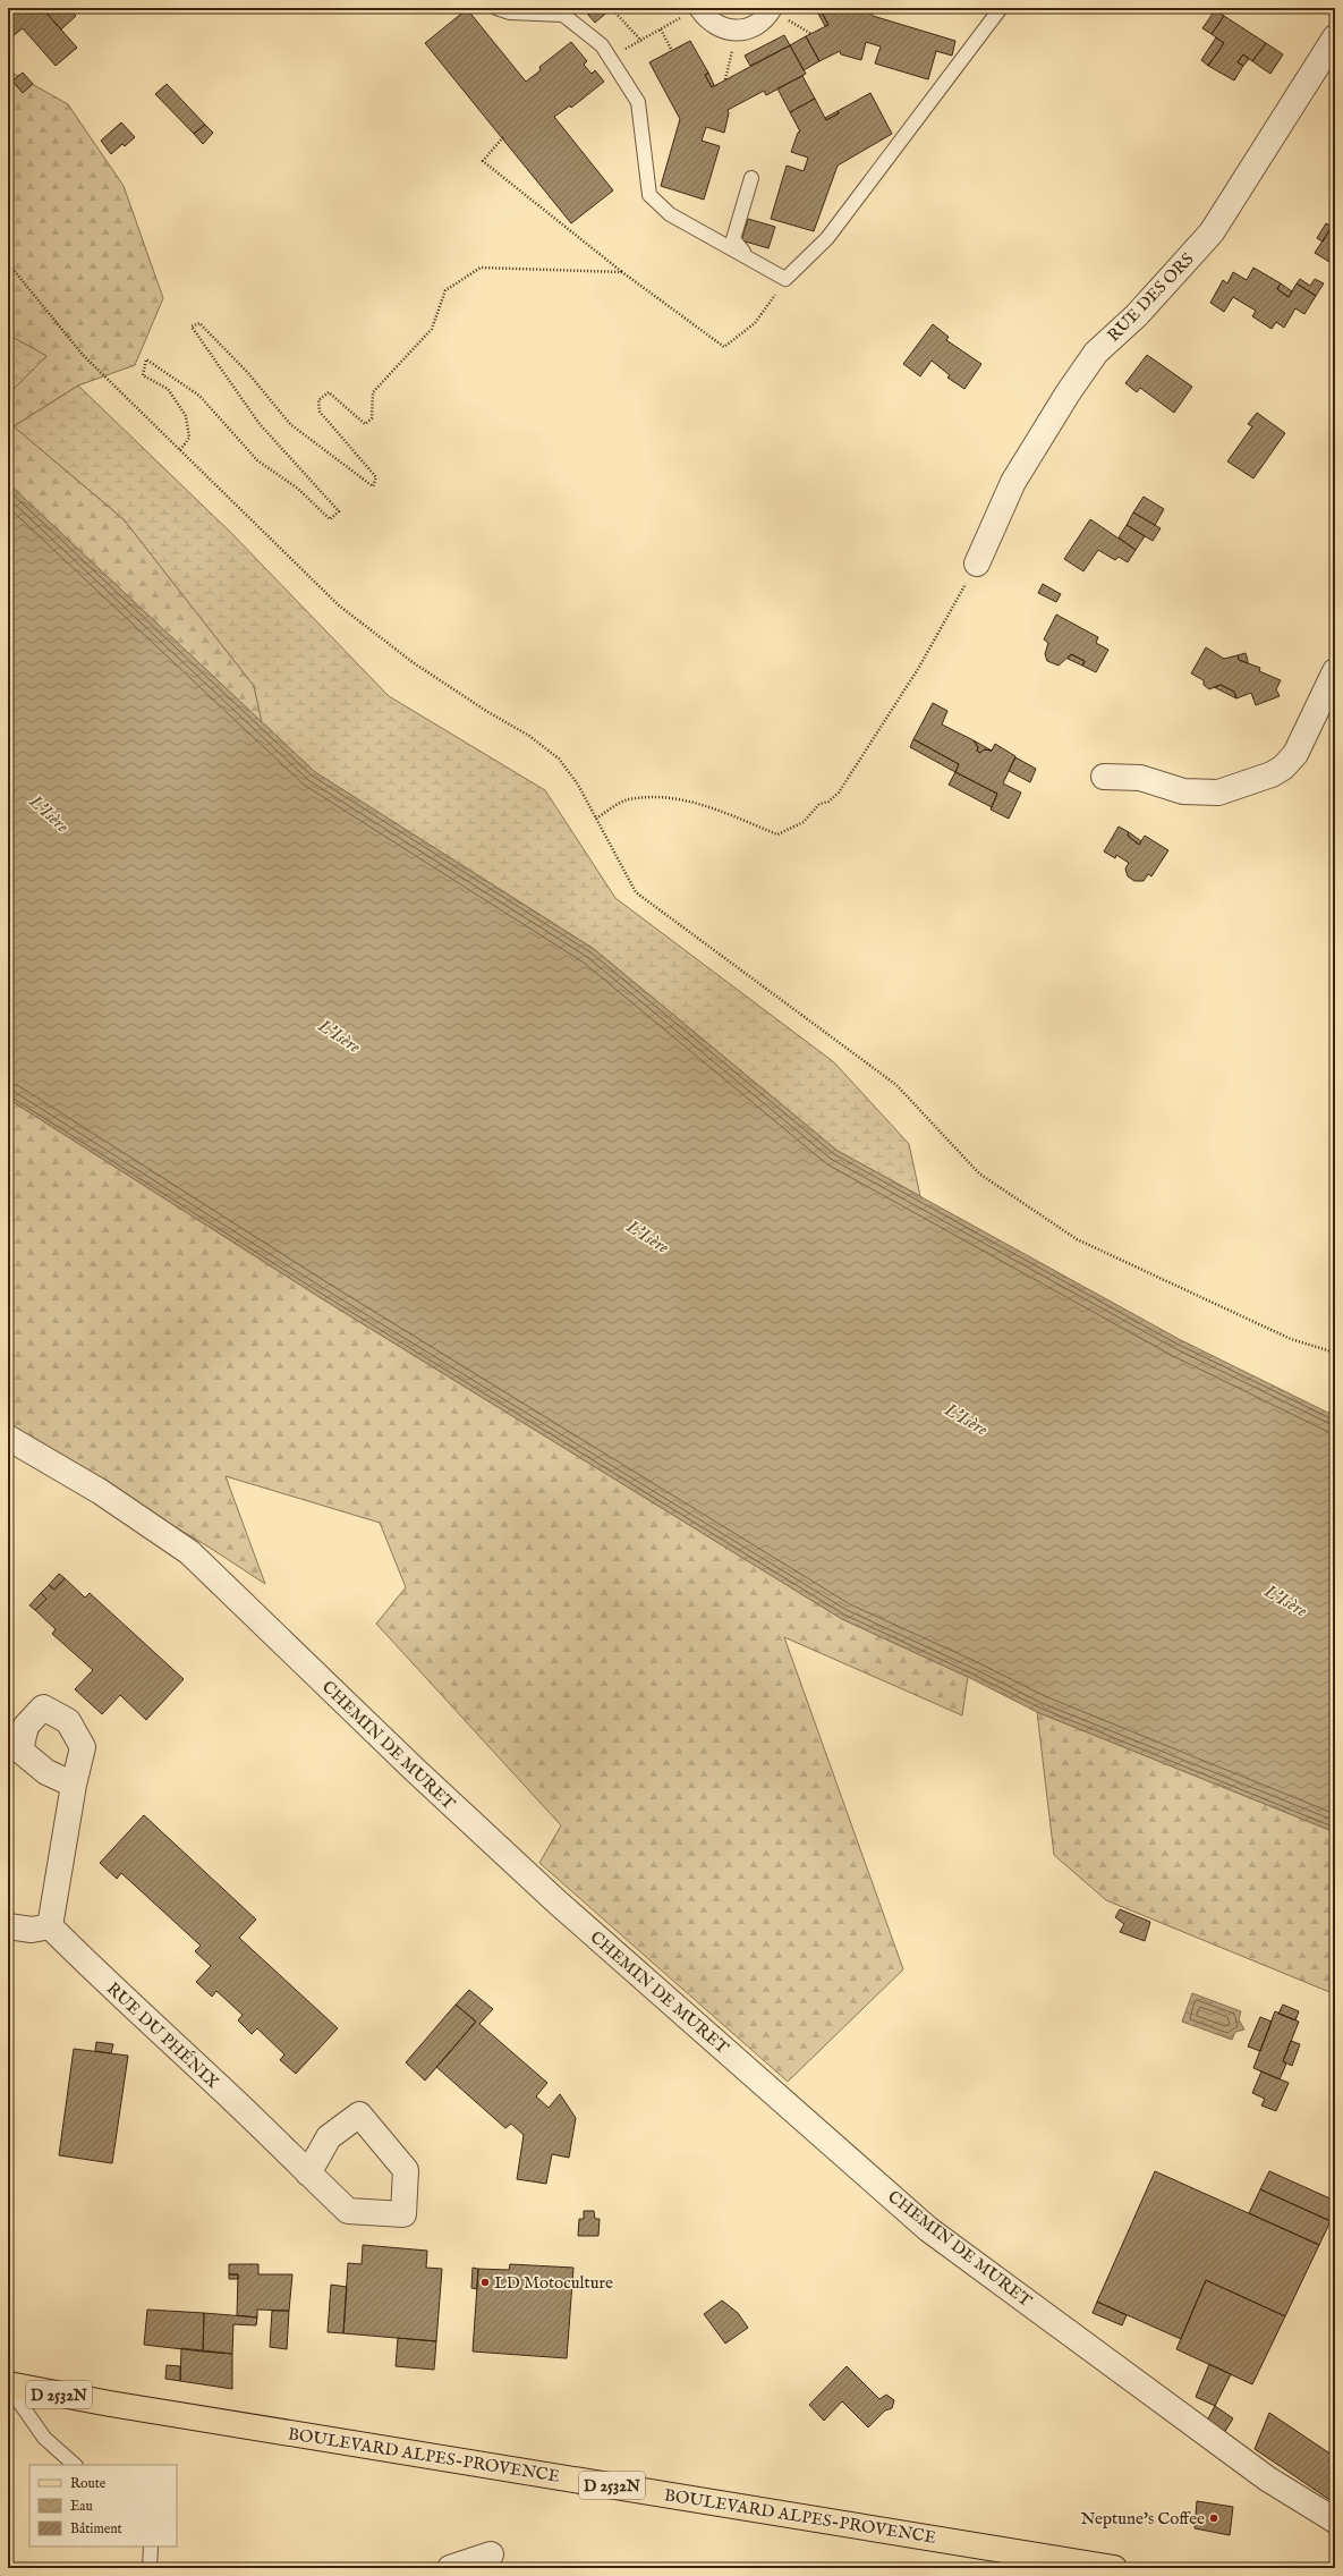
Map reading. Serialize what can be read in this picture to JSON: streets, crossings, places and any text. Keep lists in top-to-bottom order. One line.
{"streets":{"main road":["D 2532N","BOULEVARD ALPES-PROVENCE"],"street":["RUE DES ORS","CHEMIN DE MURET","RUE DU PHÉNIX"]},"water":["L'Isère"],"places":["LD Motoculture","Neptune's Coffee"],"legend":["Route","Eau","Bâtiment"]}
